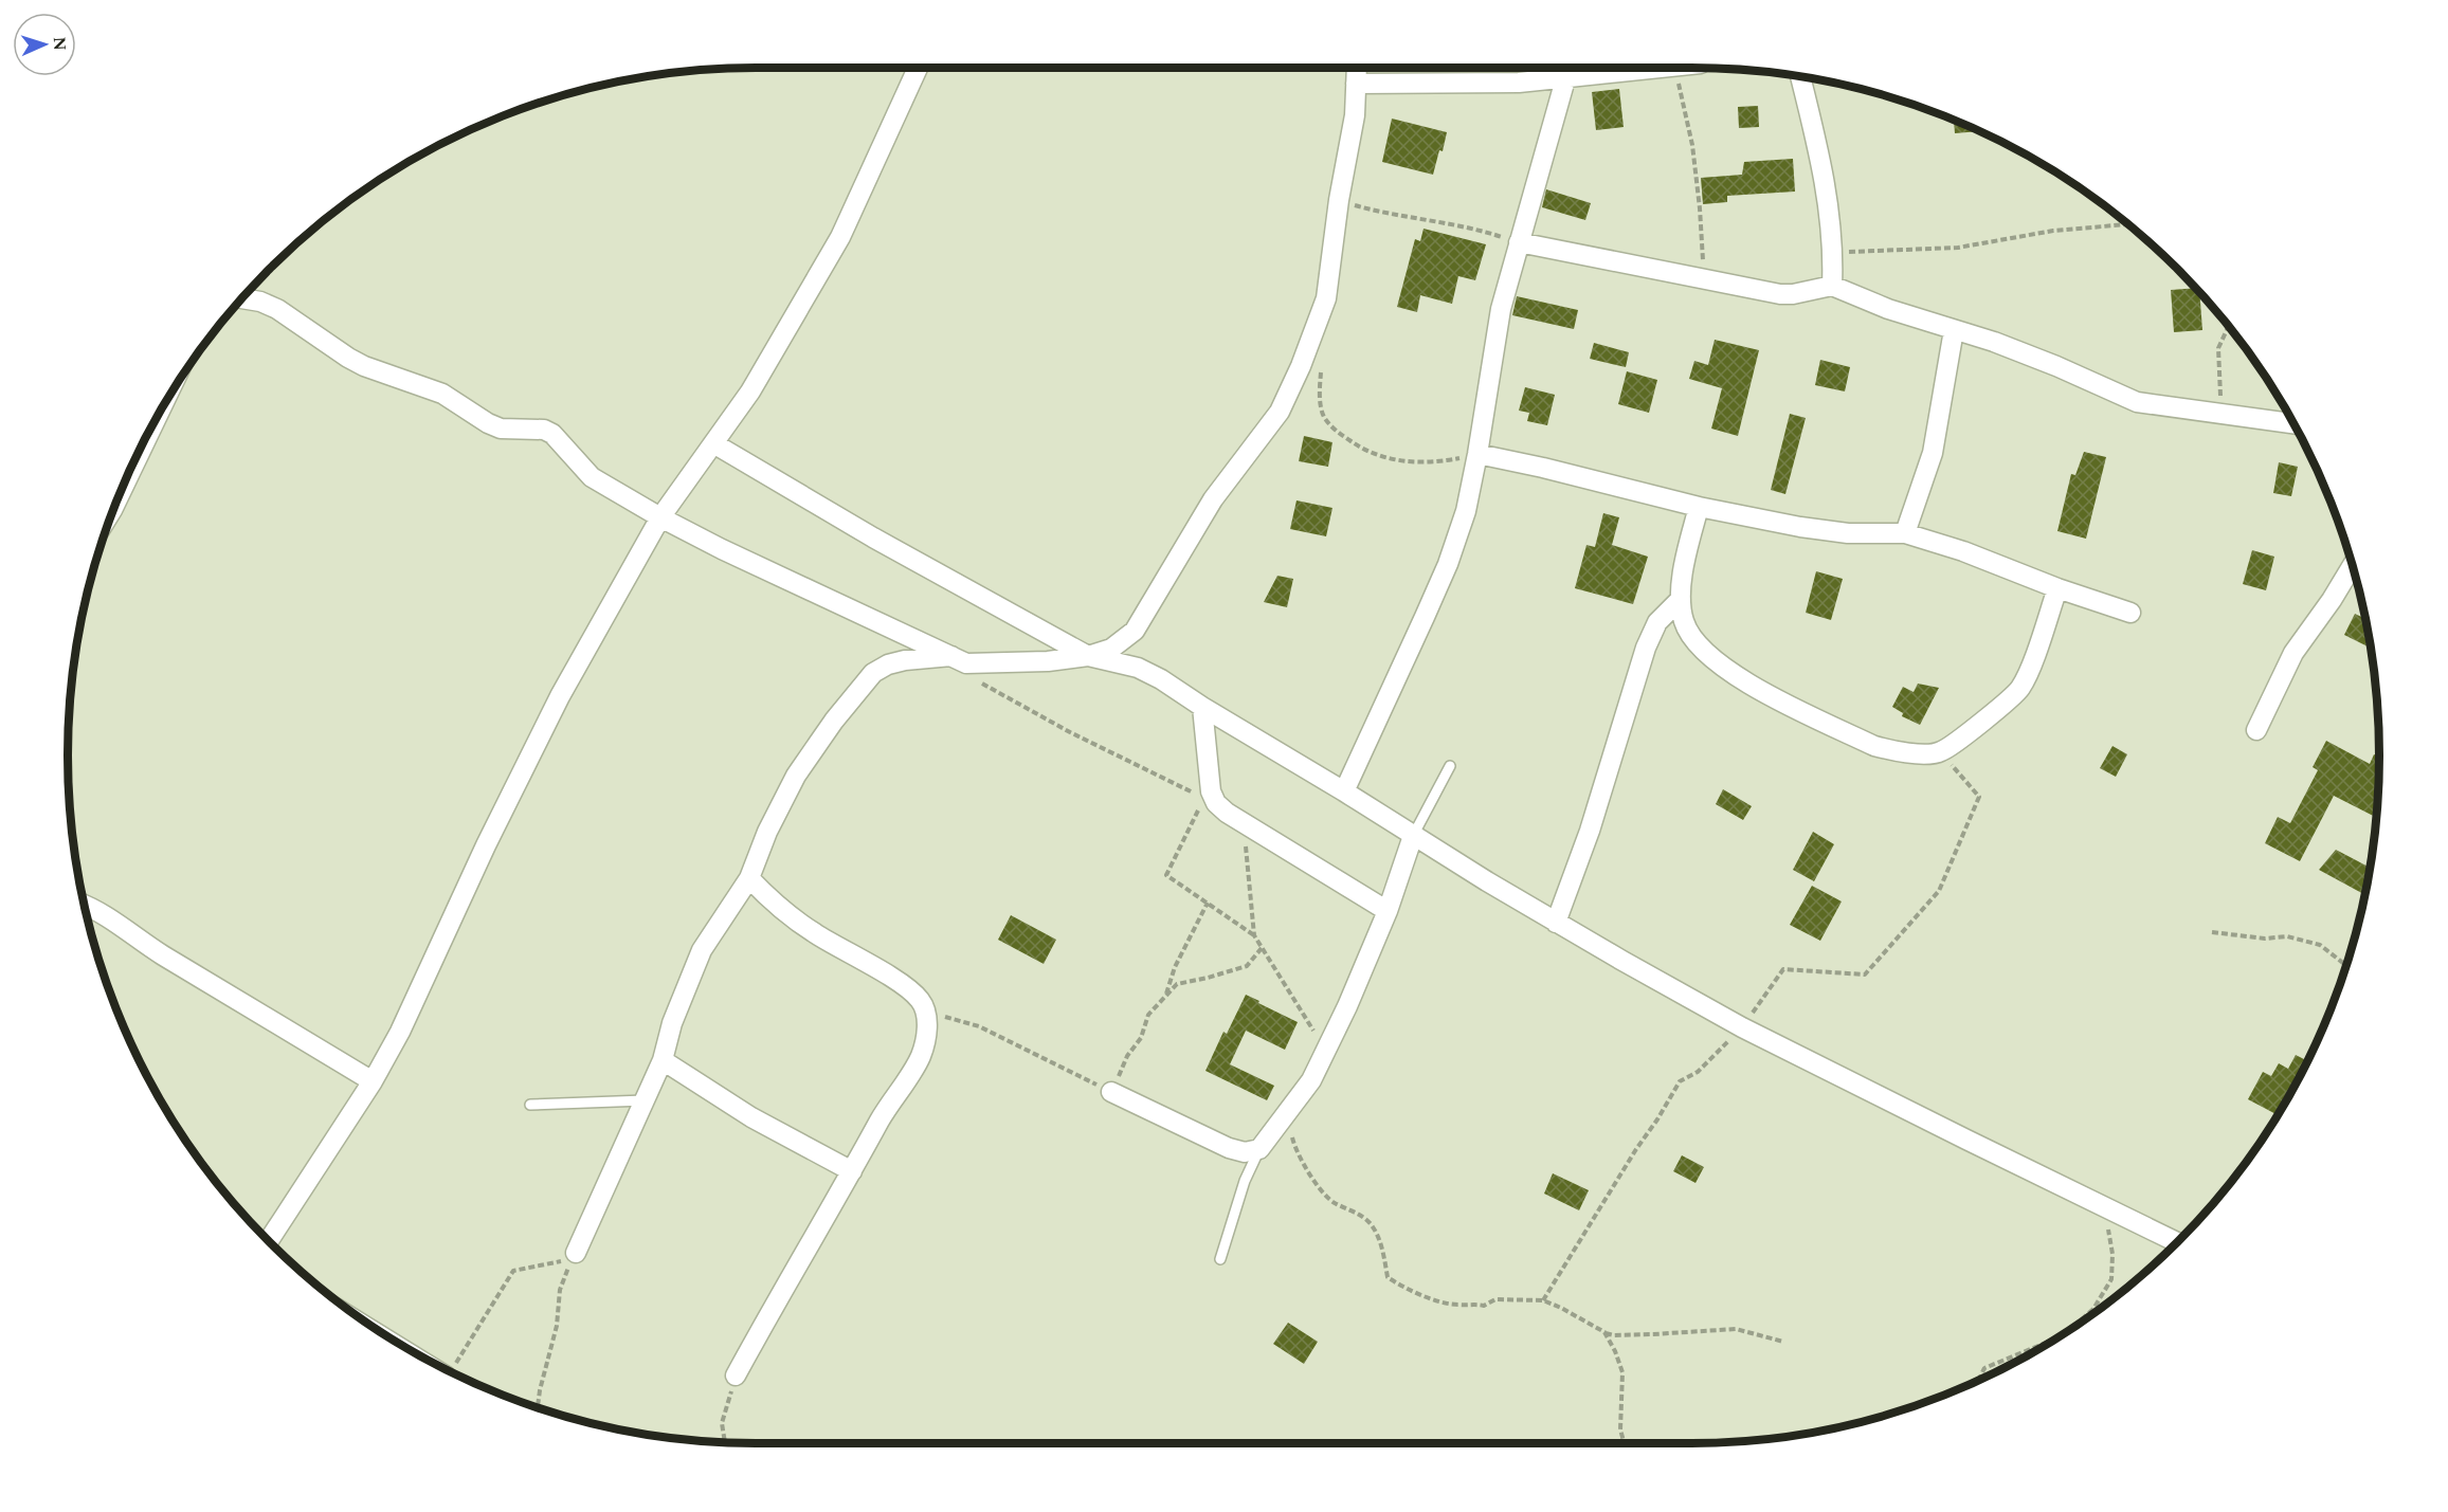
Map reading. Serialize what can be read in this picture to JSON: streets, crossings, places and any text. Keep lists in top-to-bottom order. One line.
{"north":"right"}
